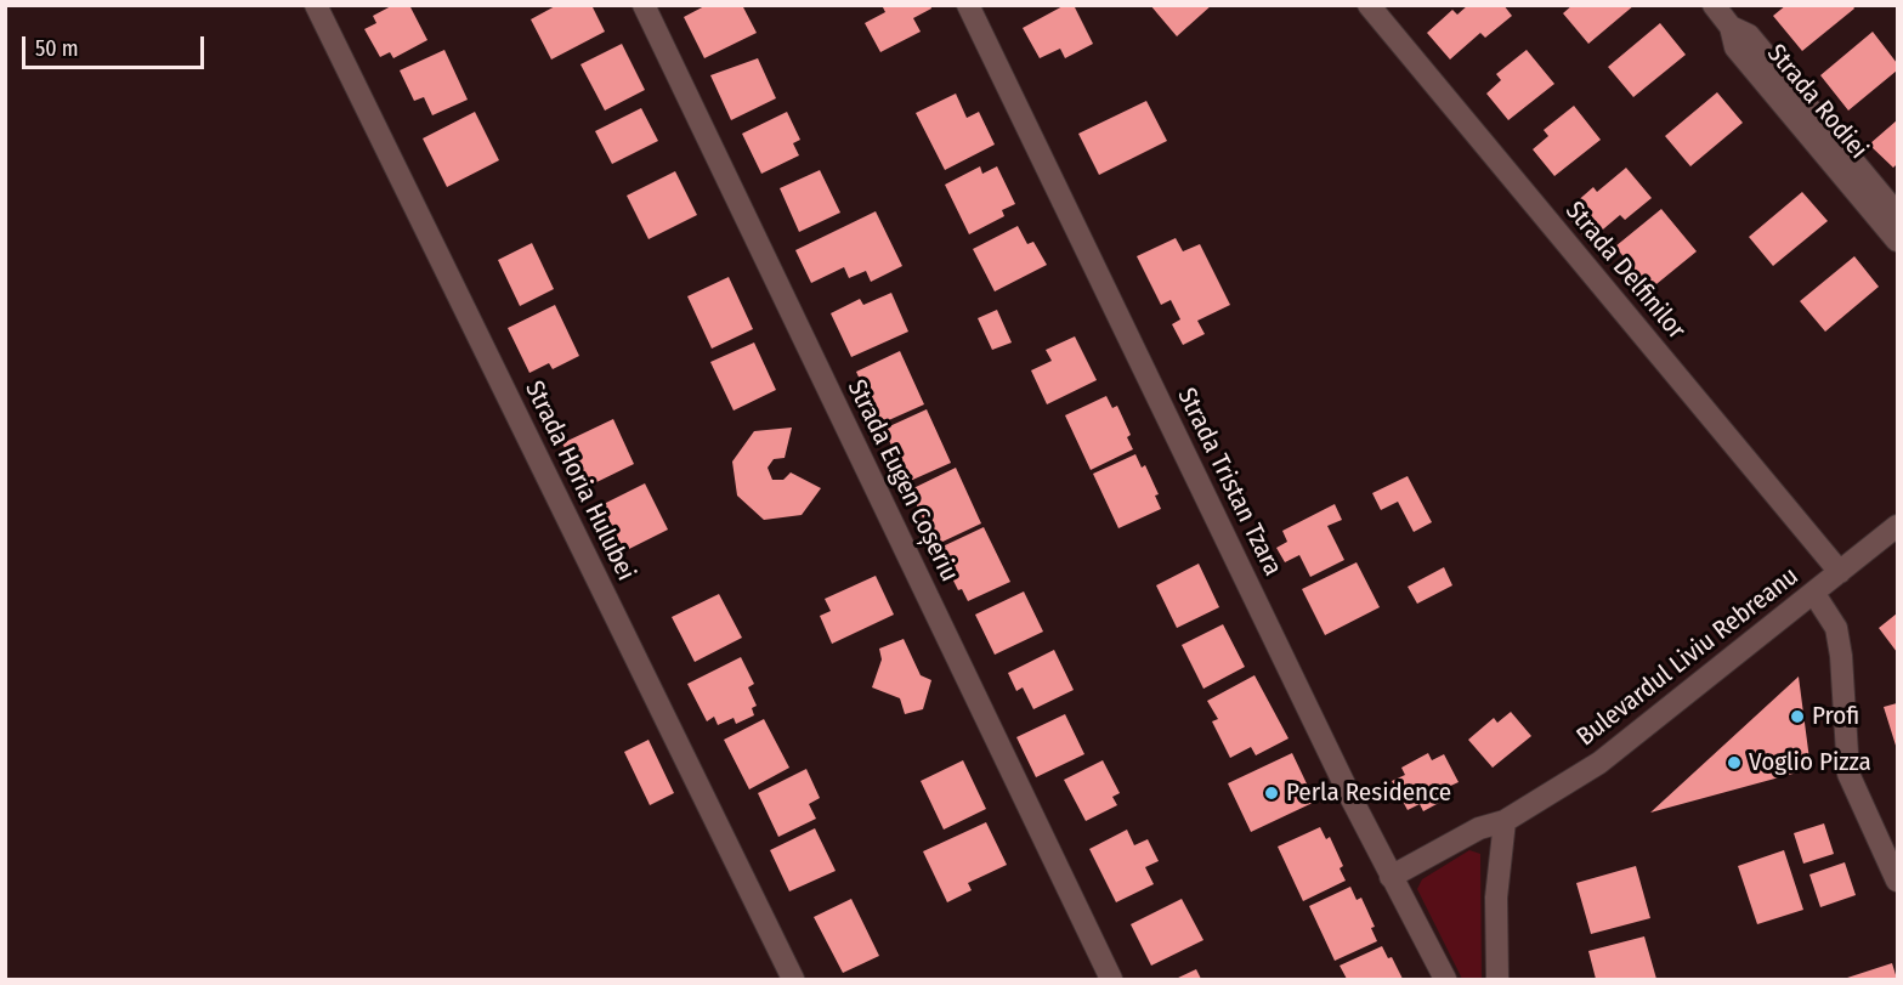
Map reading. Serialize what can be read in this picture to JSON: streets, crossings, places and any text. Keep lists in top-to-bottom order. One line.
{"streets":{"street":["Strada Rodiei","Strada Delfinilor","Strada Horia Hulubei","Strada Eugen Coșeriu","Strada Tristan Tzara","Bulevardul Liviu Rebreanu"]},"crossings":[["Strada Delfinilor","Bulevardul Liviu Rebreanu"],["Strada Tristan Tzara","Bulevardul Liviu Rebreanu"]],"places":["Profi","Voglio Pizza","Perla Residence"],"scale_bar":"50 m"}
